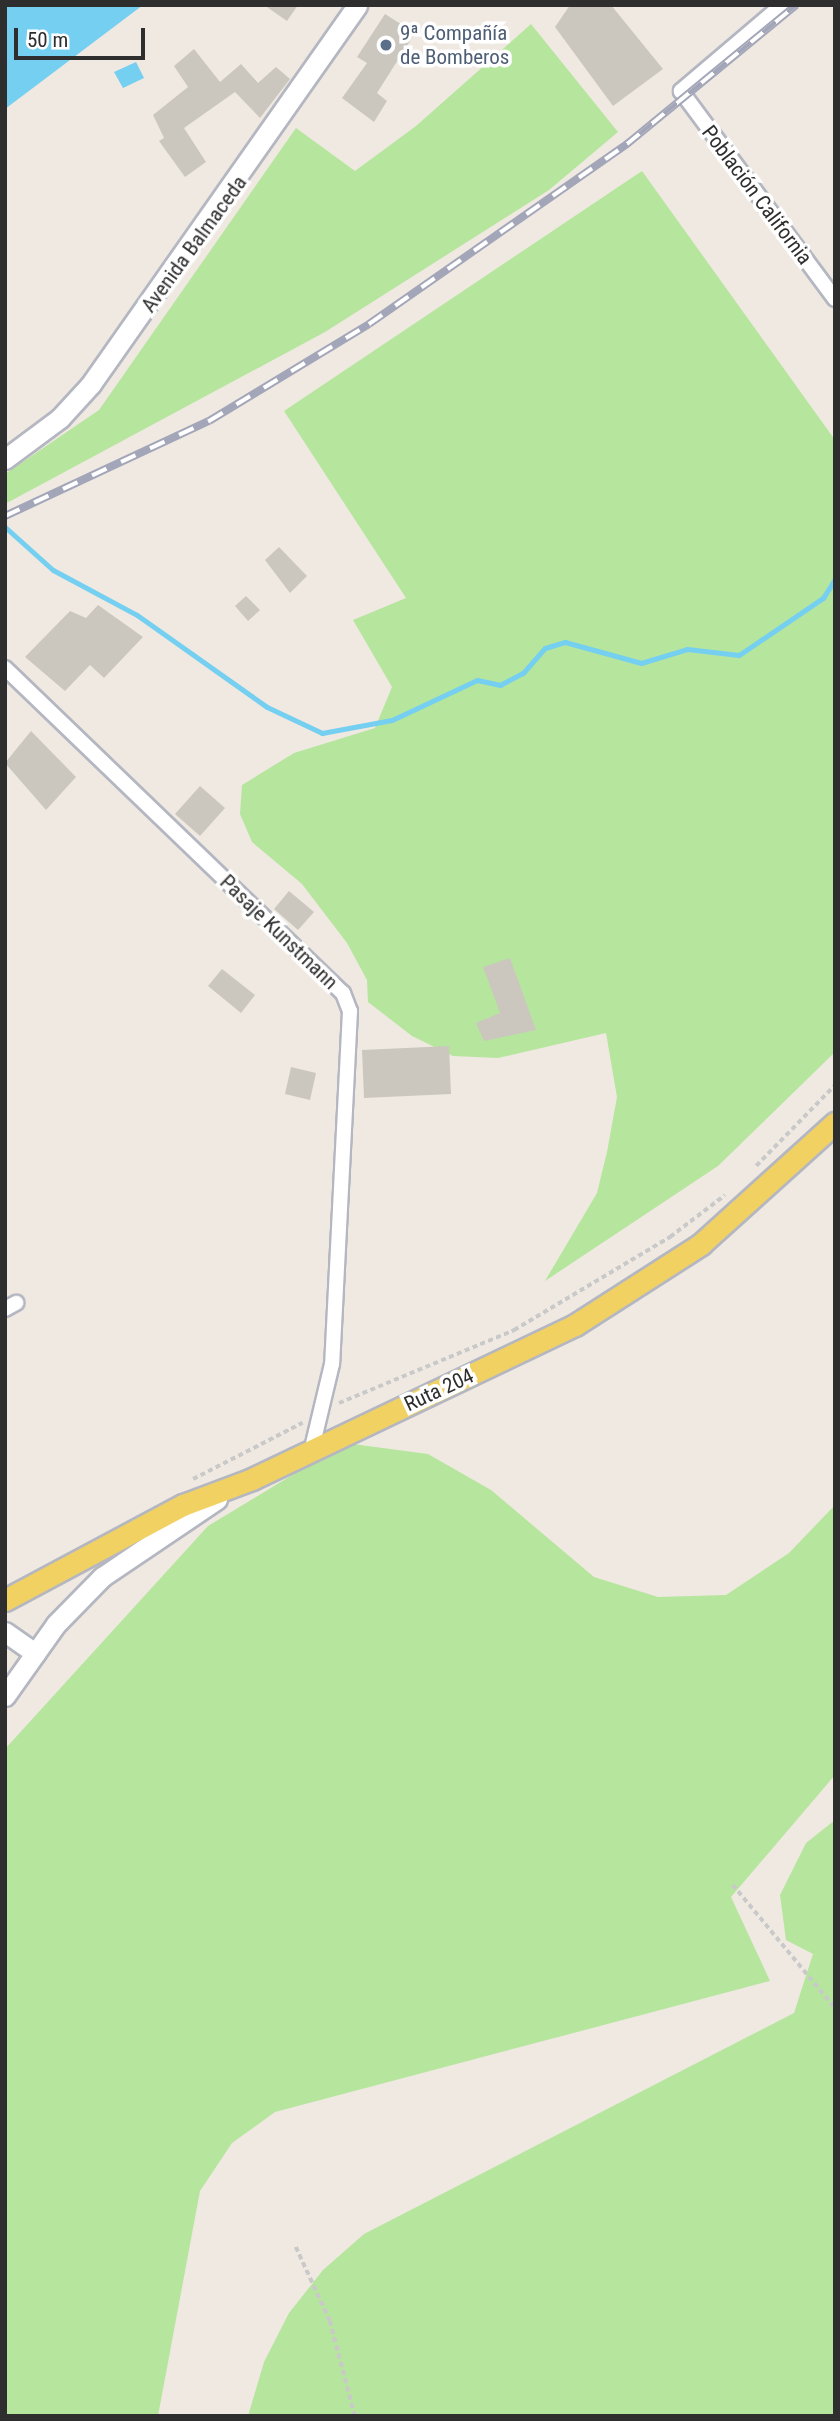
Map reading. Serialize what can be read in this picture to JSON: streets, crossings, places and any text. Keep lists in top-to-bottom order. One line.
{"streets":{"main road":["Avenida Balmaceda","Ruta 204"],"street":["Población California","Pasaje Kunstmann"]},"crossings":[["Pasaje Kunstmann","Ruta 204"]],"places":["9ª Compañía de Bomberos"],"scale_bar":"50 m"}
